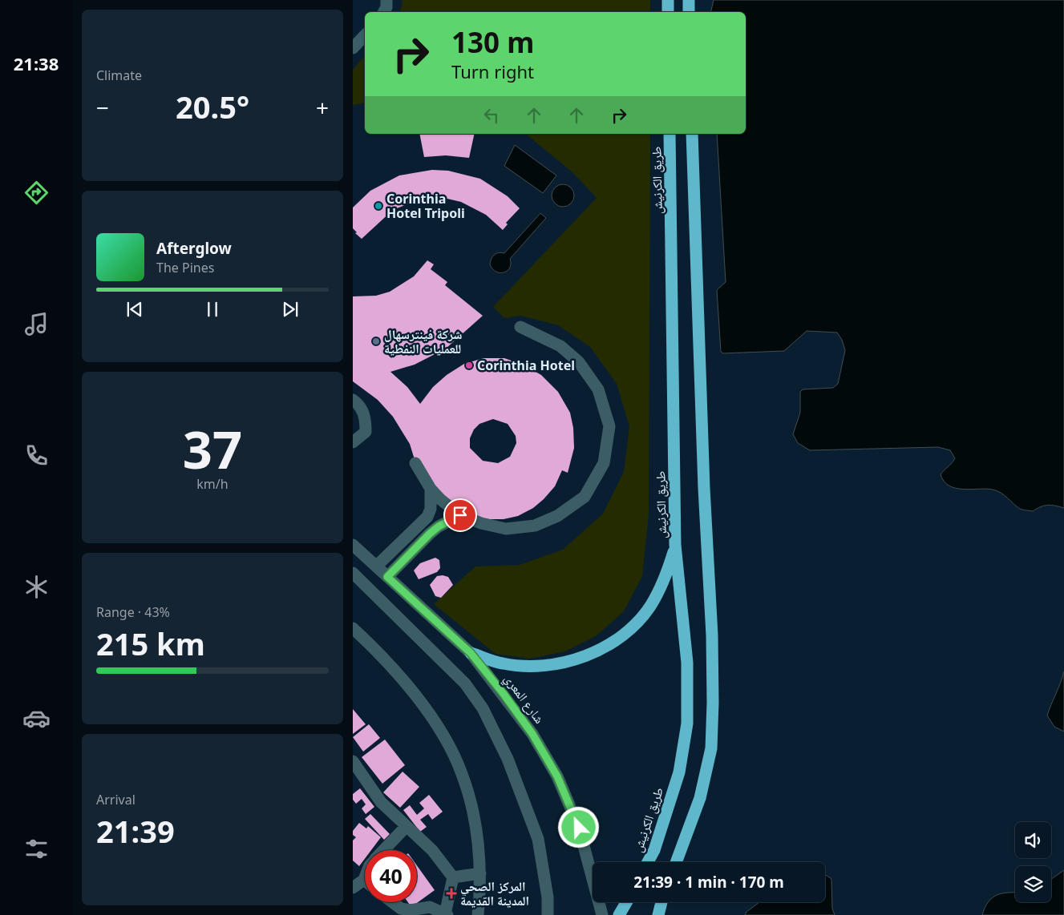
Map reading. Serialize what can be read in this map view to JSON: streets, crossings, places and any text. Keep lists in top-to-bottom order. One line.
{"streets":{"highway":["طريق الكرنيش"],"street":["شارع المعري"]},"places":{"other":["Corinthia Hotel Tripoli","شركة فينترسهال للعمليات النفطية","Corinthia Hotel"],"health":["المركز الصحي المدينة القديمة"]},"page":{"tabs":"21:38","tile":["Climate",["37","km/h"],["Range · 43%","215 km"],["Arrival","21:39"]],"turn":["130 m","Turn right"],"heat":["−","20.5°","+"],"song":["Afterglow","The Pines"],"limit":"40","trip":"21:39 · 1 min · 170 m"}}
